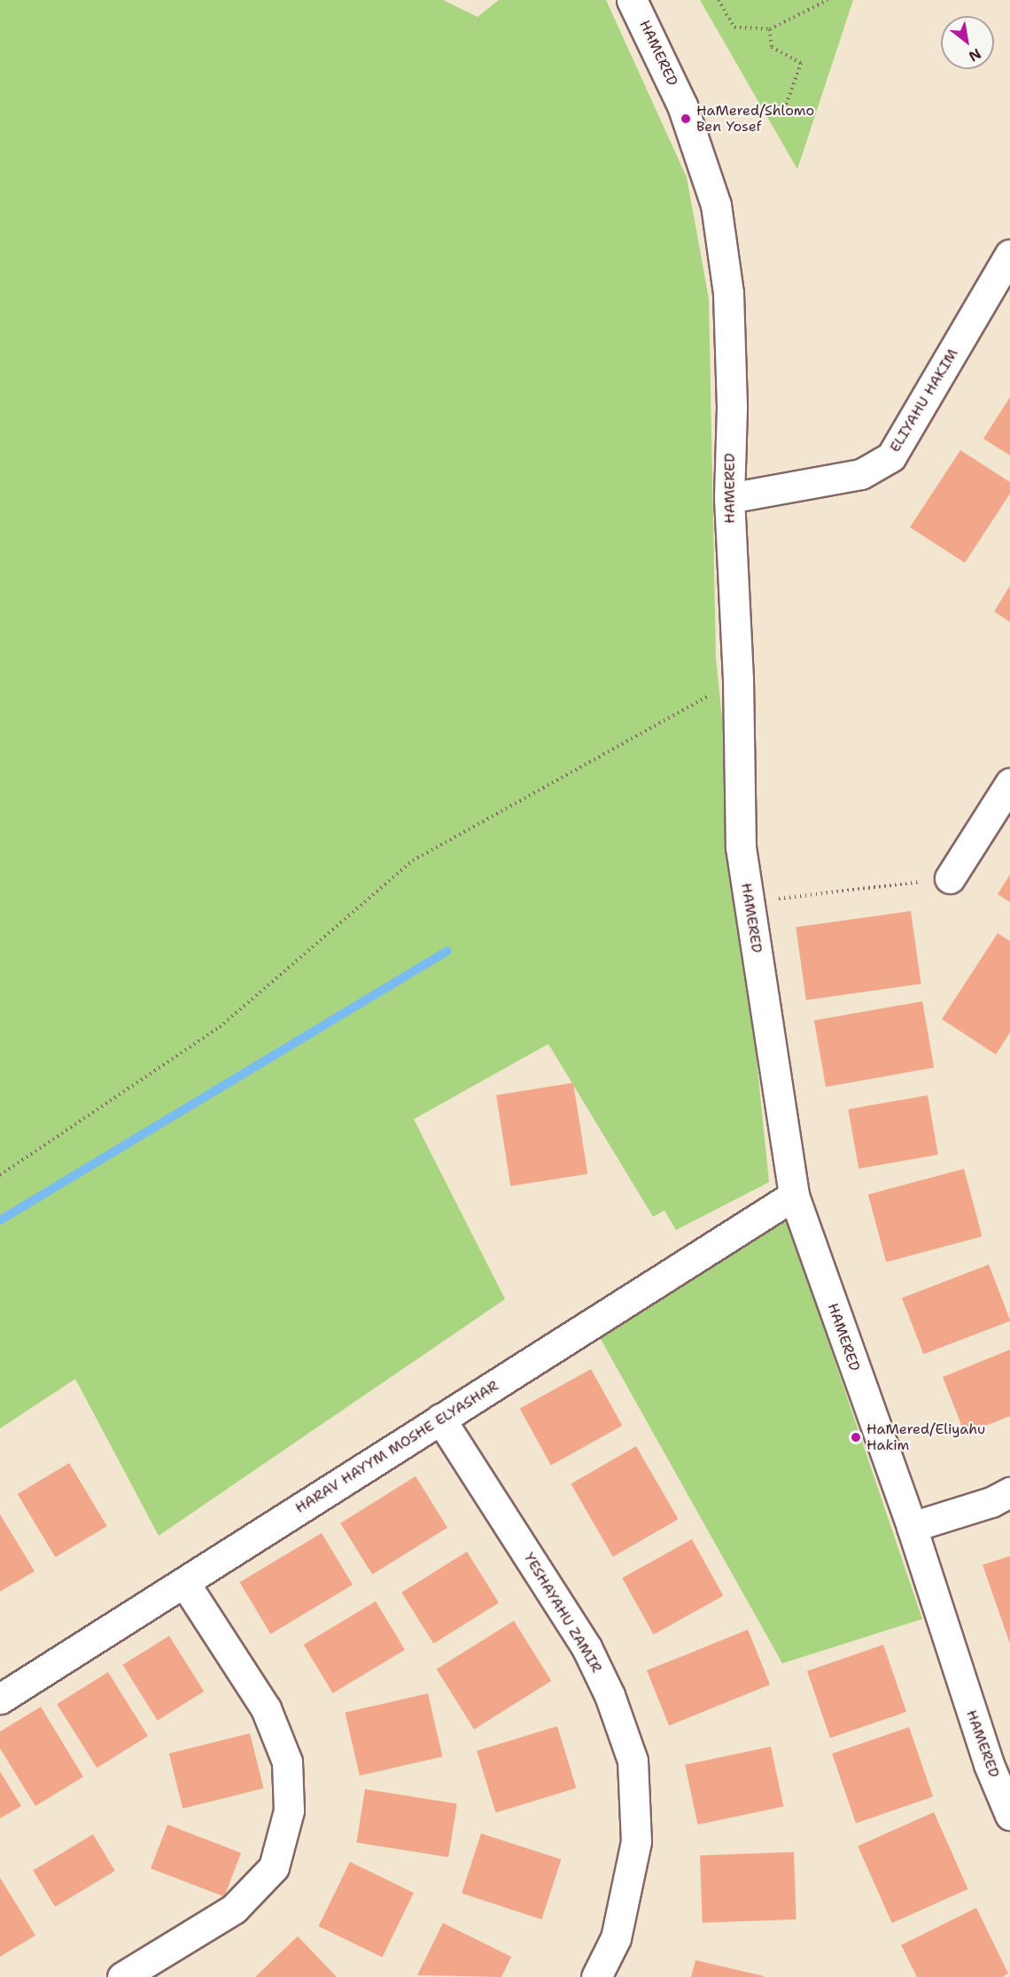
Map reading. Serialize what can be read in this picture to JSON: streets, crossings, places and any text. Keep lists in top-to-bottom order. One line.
{"streets":{"street":["HAMERED","ELIYAHU HAKIM","HARAV HAYYM MOSHE ELYASHAR","YESHAYAHU ZAMIR"]},"crossings":[["HAMERED","ELIYAHU HAKIM"],["HAMERED","HARAV HAYYM MOSHE ELYASHAR"],["HARAV HAYYM MOSHE ELYASHAR","YESHAYAHU ZAMIR"]],"places":["HaMered/Shlomo Ben Yosef","HaMered/Eliyahu Hakim"],"north":"bottom right"}
